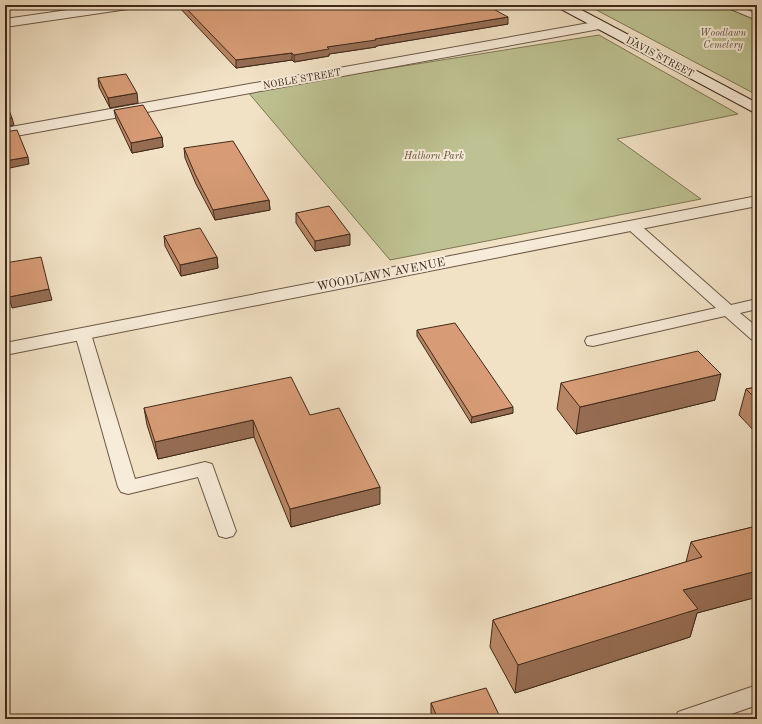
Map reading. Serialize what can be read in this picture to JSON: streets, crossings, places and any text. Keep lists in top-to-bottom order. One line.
{"streets":{"street":["DAVIS STREET","NOBLE STREET","WOODLAWN AVENUE"]},"crossings":[["DAVIS STREET","NOBLE STREET"]],"parks":["Woodlawn Cemetery","Hathorn Park"]}
